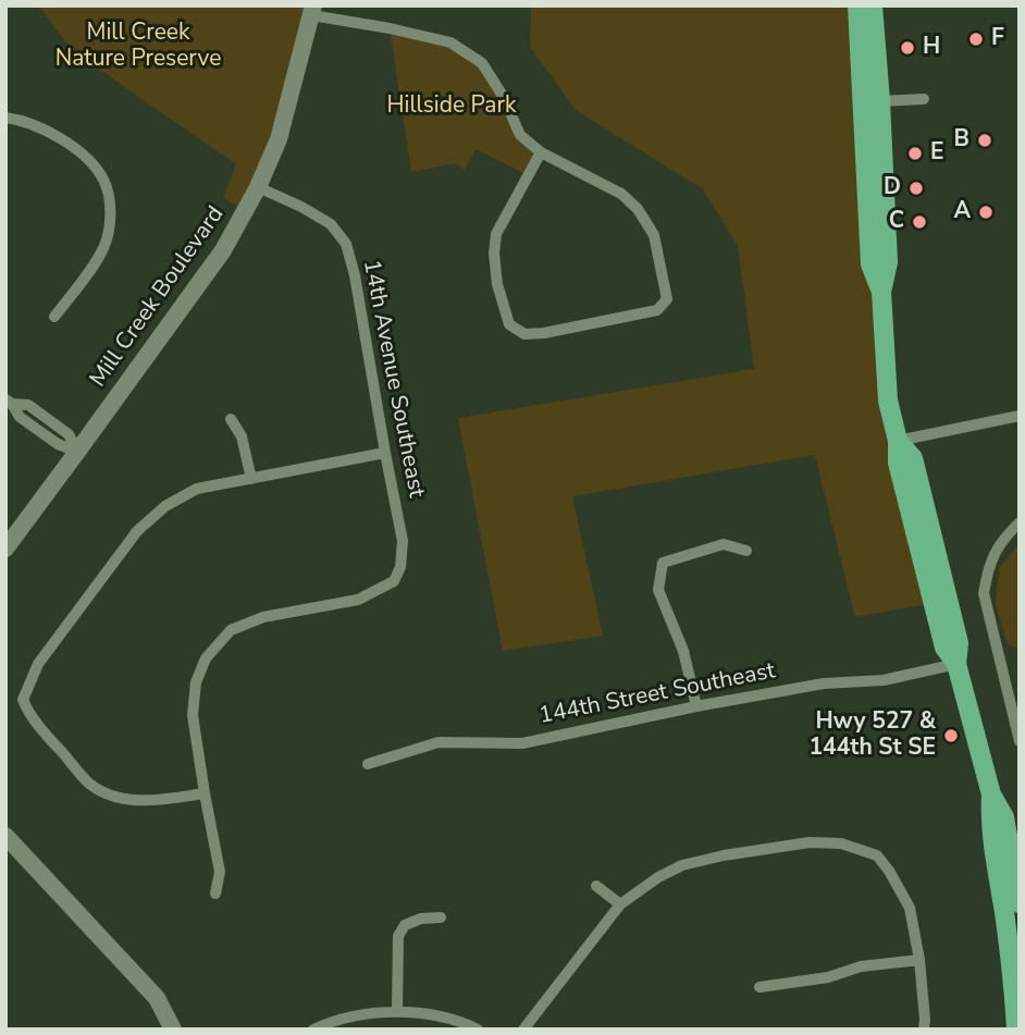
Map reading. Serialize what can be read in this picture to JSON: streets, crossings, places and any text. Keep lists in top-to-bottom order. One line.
{"streets":{"street":["Mill Creek Boulevard","14th Avenue Southeast","144th Street Southeast"]},"crossings":[["Mill Creek Boulevard","14th Avenue Southeast"]],"parks":["Mill Creek Nature Preserve","Hillside Park"],"places":["F","H","B","E","D","A","C","Hwy 527 & 144th St SE"]}
